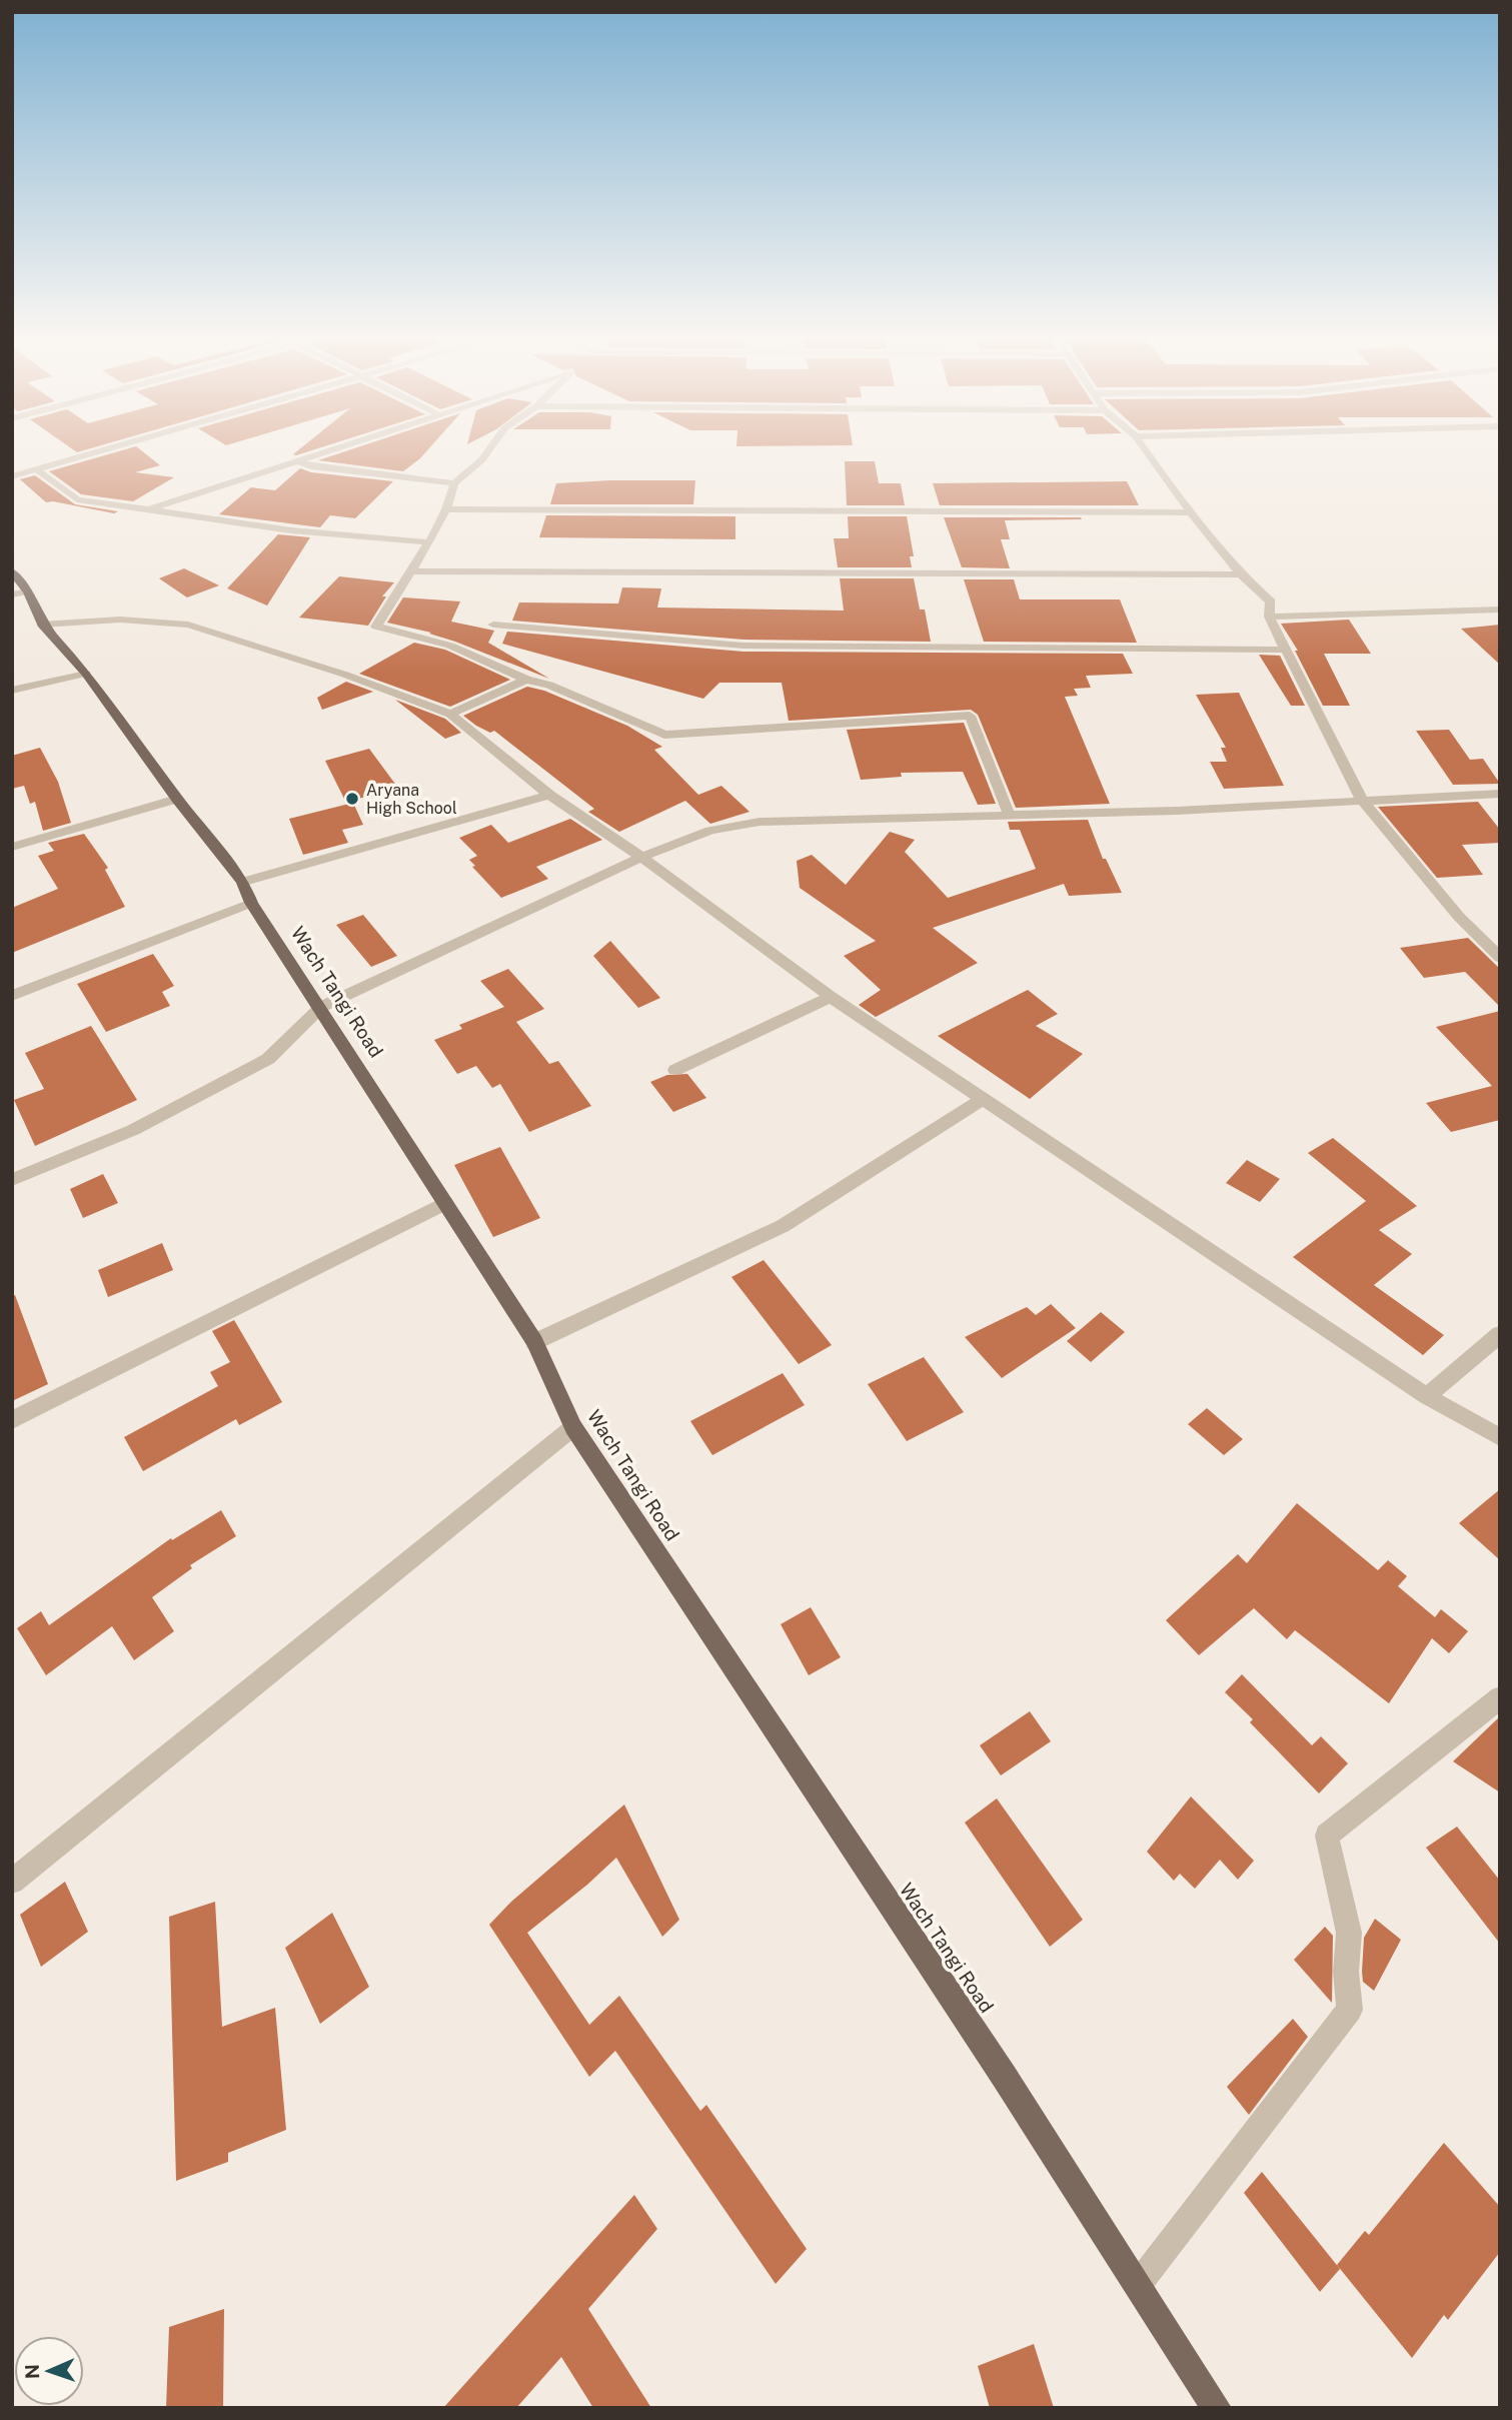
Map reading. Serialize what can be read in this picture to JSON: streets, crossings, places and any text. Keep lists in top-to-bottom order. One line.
{"streets":{"main road":["Wach Tangi Road"]},"places":["Aryana High School"],"north":"left"}
